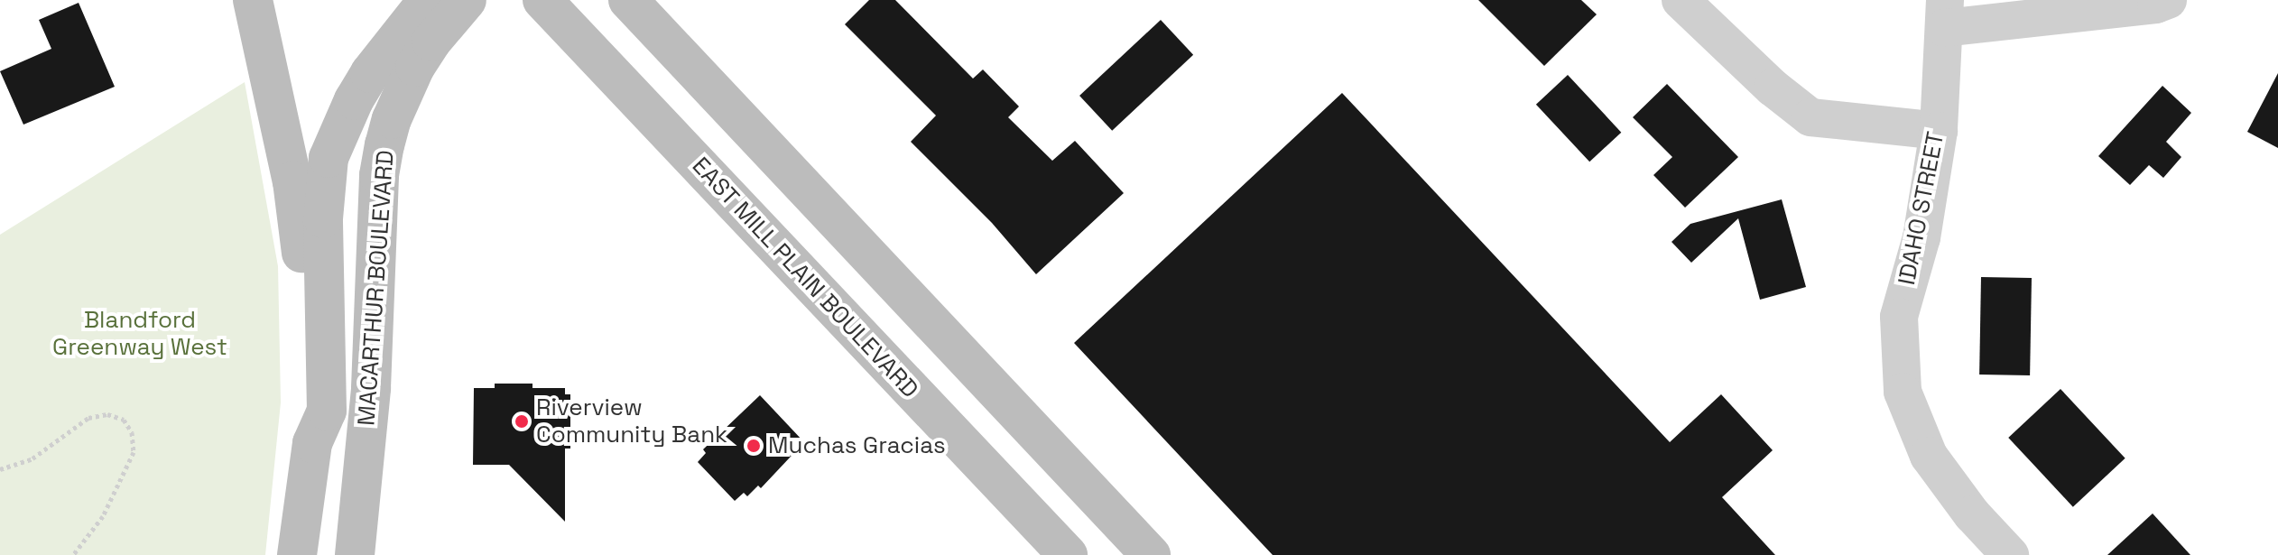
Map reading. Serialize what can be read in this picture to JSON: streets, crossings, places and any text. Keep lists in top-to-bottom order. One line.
{"streets":{"street":["IDAHO STREET","EAST MILL PLAIN BOULEVARD","MACARTHUR BOULEVARD"]},"parks":["Blandford Greenway West"],"places":["Riverview Community Bank","Muchas Gracias"]}
